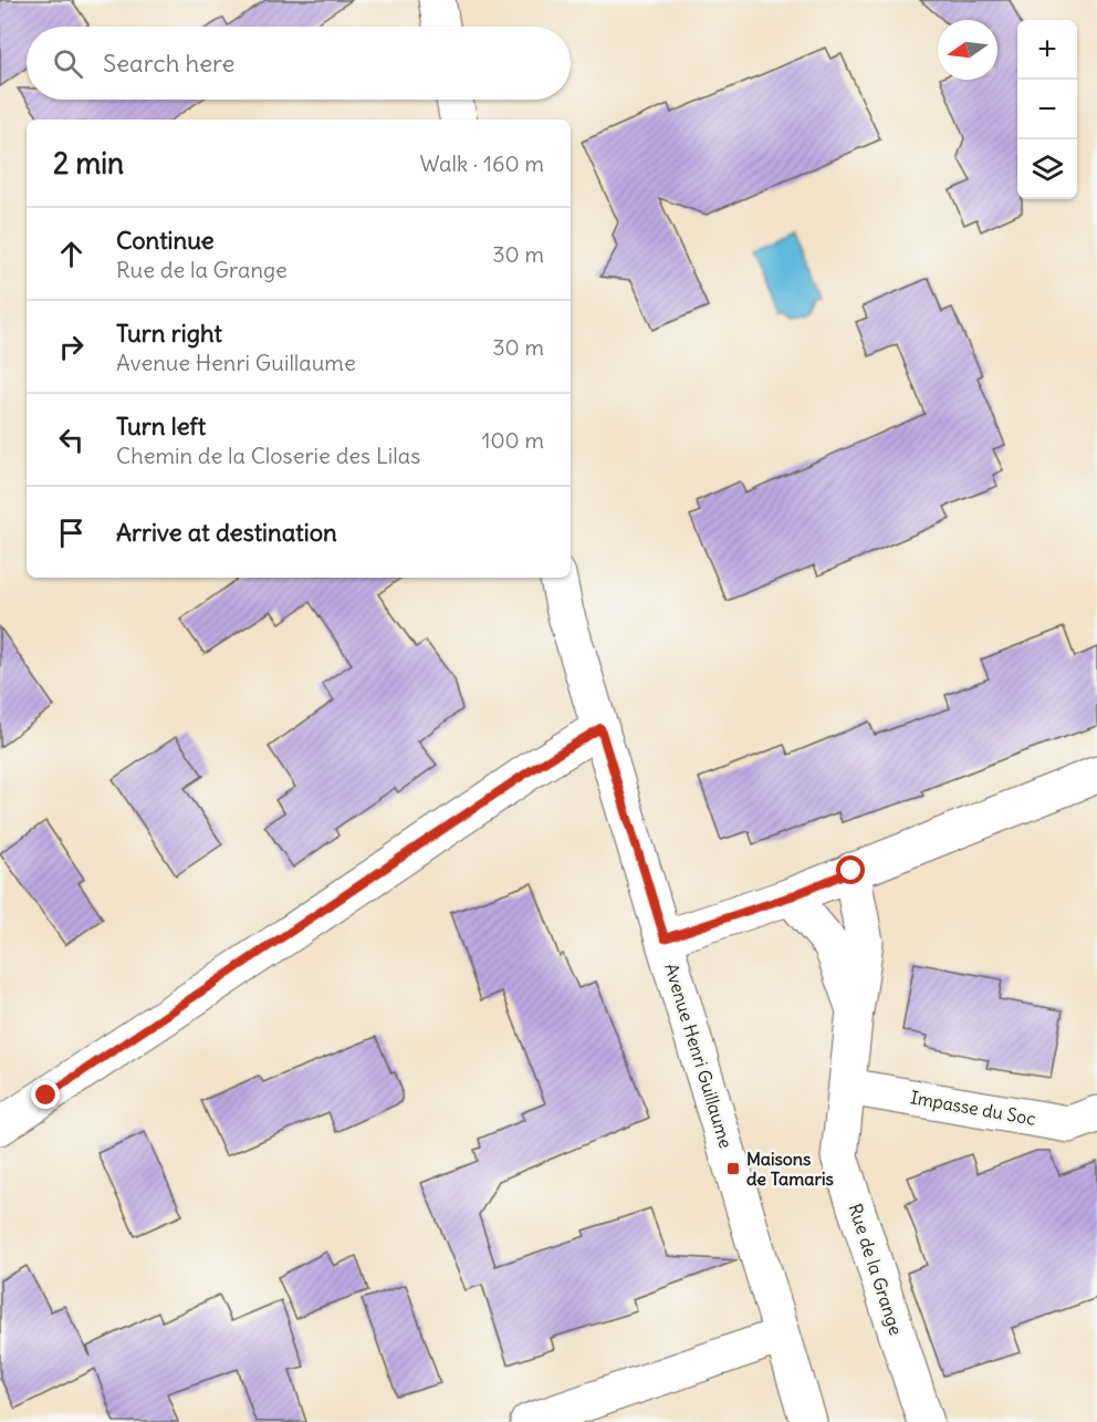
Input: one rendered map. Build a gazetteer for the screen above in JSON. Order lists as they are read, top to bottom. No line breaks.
{"streets":{"street":["Avenue Henri Guillaume","Impasse du Soc","Rue de la Grange"]},"crossings":[["Impasse du Soc","Rue de la Grange"]],"places":{"transit":["Maisons de Tamaris"]},"north":"left","page":{"map_buttons":["+","−"],"search":"Search here","heading":["2 min","Walk · 160 m"],"list":[["Continue","Rue de la Grange","30 m"],["Turn right","Avenue Henri Guillaume","30 m"],["Turn left","Chemin de la Closerie des Lilas","100 m"],"Arrive at destination"]}}
